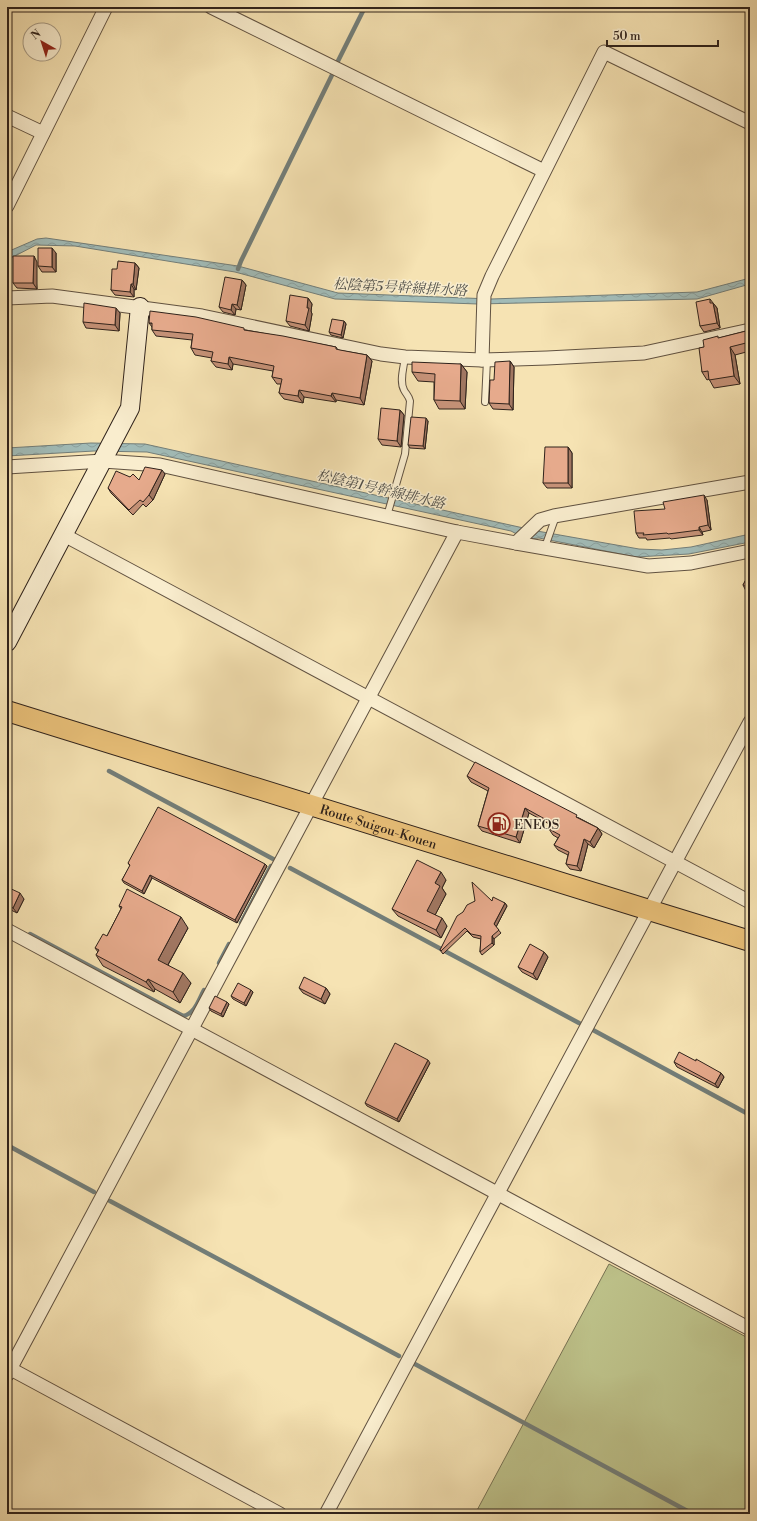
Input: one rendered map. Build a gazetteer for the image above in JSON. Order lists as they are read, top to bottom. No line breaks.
{"streets":{"main road":["Route Suigou-Kouen"]},"water":["松陰第5号幹線排水路","松陰第1号幹線排水路"],"places":{"fuel station":["ENEOS"]},"scale_bar":"50 m","north":"top left"}
